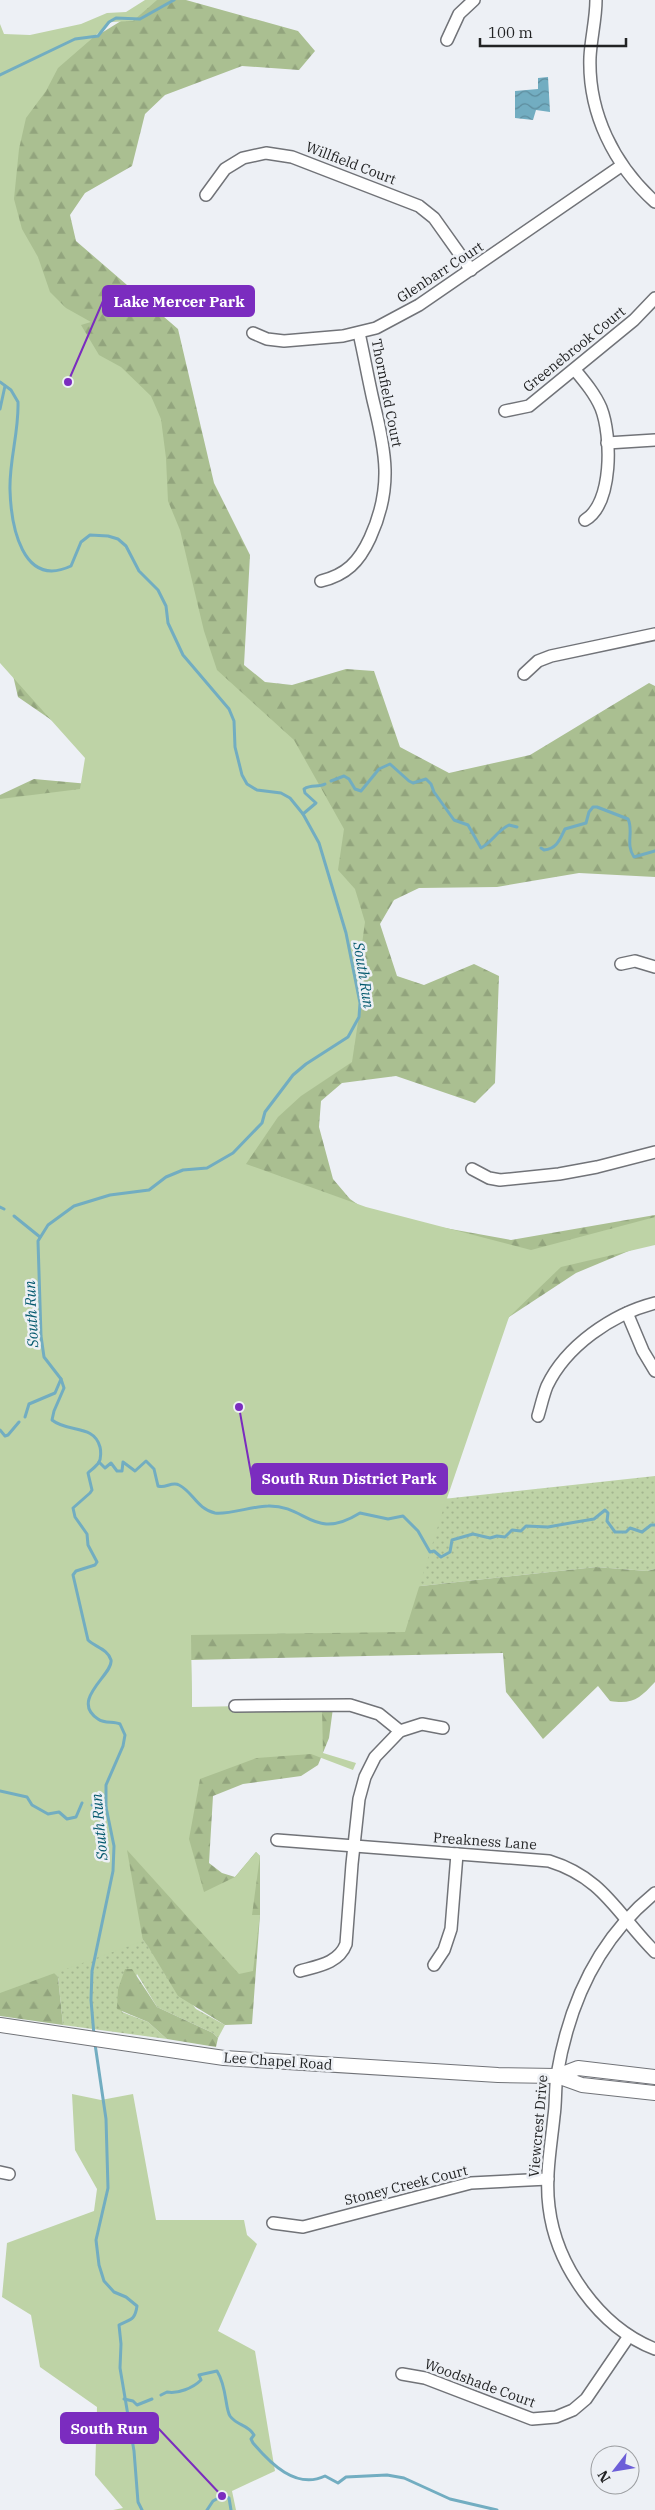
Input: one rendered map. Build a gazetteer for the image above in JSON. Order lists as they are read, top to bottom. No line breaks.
{"streets":{"main road":["Lee Chapel Road"],"street":["Willfield Court","Glenbarr Court","Greenebrook Court","Thornfield Court","Preakness Lane","Viewcrest Drive","Stoney Creek Court","Woodshade Court"]},"crossings":[["Willfield Court","Glenbarr Court"],["Glenbarr Court","Thornfield Court"],["Preakness Lane","Viewcrest Drive"],["Lee Chapel Road","Viewcrest Drive"],["Viewcrest Drive","Stoney Creek Court"],["Viewcrest Drive","Woodshade Court"]],"water":["South Run"],"places":["Lake Mercer Park","South Run District Park","South Run"],"scale_bar":"100 m","north":"bottom left"}
